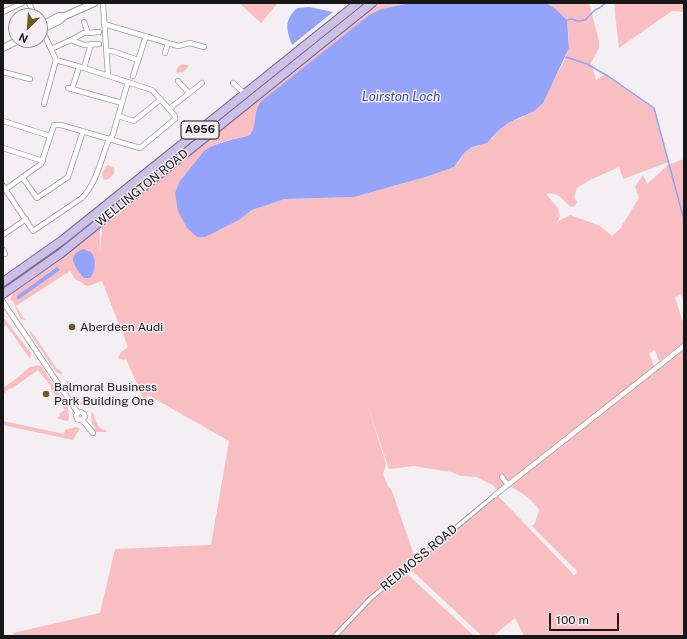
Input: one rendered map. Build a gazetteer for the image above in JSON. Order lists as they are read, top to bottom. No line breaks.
{"streets":{"main road":["A956","WELLINGTON ROAD"],"street":["REDMOSS ROAD"]},"water":["Loirston Loch"],"places":["Aberdeen Audi","Balmoral Business Park Building One"],"scale_bar":"100 m","north":"bottom left"}
